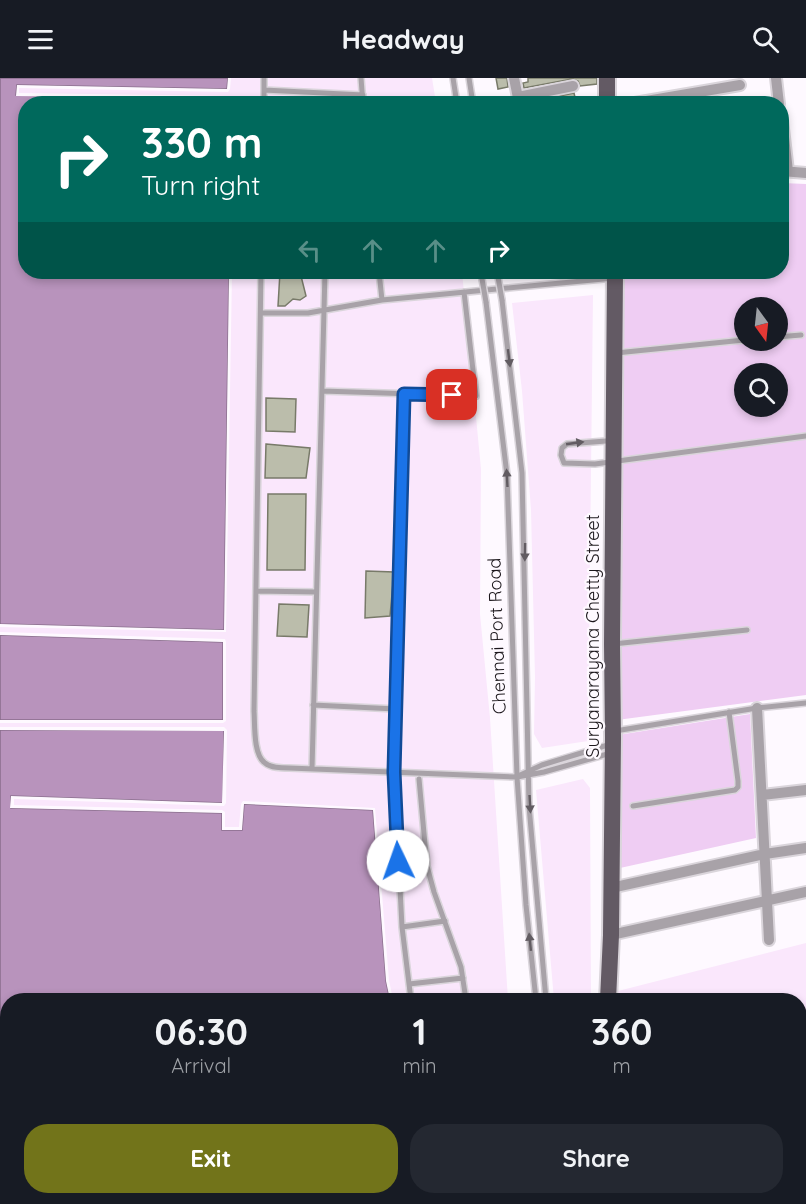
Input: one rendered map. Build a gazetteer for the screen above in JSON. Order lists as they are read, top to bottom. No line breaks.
{"streets":{"main road":["Suryanarayana Chetty Street"],"lane":["Chennai Port Road"]},"north":"bottom","page":{"header":"Headway","turn":["330 m","Turn right"],"eta":["06:30","Arrival","1","min","360","m"],"buttons":["Exit","Share"]}}
